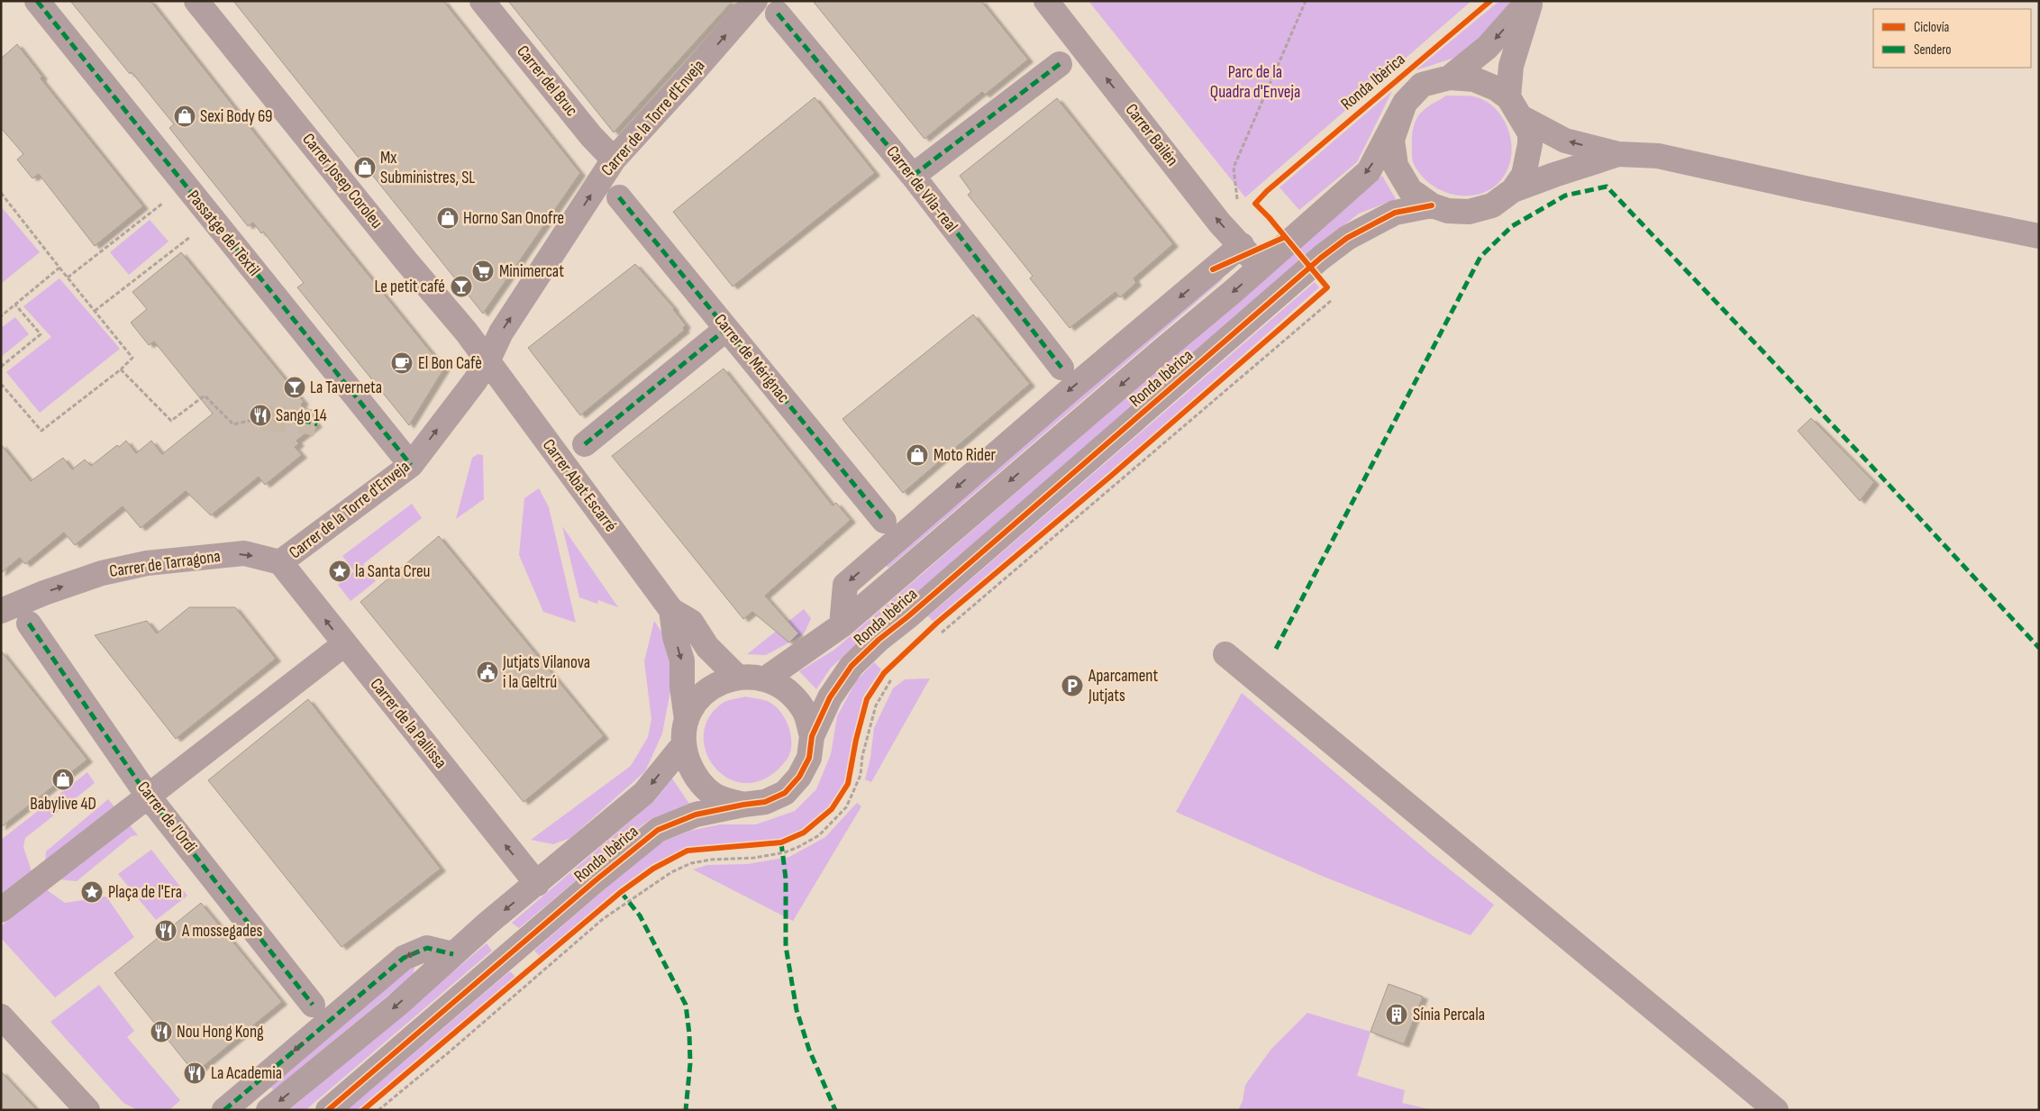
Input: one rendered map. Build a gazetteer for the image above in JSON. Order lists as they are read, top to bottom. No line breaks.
{"streets":{"street":["Carrer del Bruc","Ronda Ibèrica","Carrer de la Torre d'Enveja","Carrer Bailén","Carrer Josep Coroleu","Carrer de Vila-real","Passatge del Tèxtil","Carrer de Mérignac","Carrer Abat Escarré","Carrer de Tarragona","Carrer de la Pallissa","Carrer de l'Ordi"]},"crossings":[["Carrer del Bruc","Carrer de la Torre d'Enveja"],["Ronda Ibèrica","Carrer Bailén"],["Ronda Ibèrica","Carrer Abat Escarré"],["Ronda Ibèrica","Carrer de la Pallissa"],["Carrer de la Torre d'Enveja","Carrer Josep Coroleu"],["Carrer de la Torre d'Enveja","Passatge del Tèxtil"],["Carrer de la Torre d'Enveja","Carrer Abat Escarré"],["Carrer de la Torre d'Enveja","Carrer de Tarragona"],["Carrer de la Torre d'Enveja","Carrer de la Pallissa"],["Carrer Josep Coroleu","Carrer Abat Escarré"],["Carrer de Tarragona","Carrer de la Pallissa"]],"one_way":["Carrer de la Torre d'Enveja","Carrer Bailén","Carrer de Tarragona","Carrer de la Pallissa"],"parks":["Parc de la Quadra d'Enveja"],"places":{"shop":["Sexi Body 69","Mx Subministres, SL","Horno San Onofre","Moto Rider","Babylive 4D"],"supermarket":["Minimercat"],"bar":["Le petit café","La Taverneta"],"cafe":["El Bon Cafè"],"restaurant":["Sango 14","A mossegades","Nou Hong Kong","La Academia"],"place":["la Santa Creu","Plaça de l'Era"],"public building":["Jutjats Vilanova i la Geltrú"],"parking":["Aparcament Jutjats"],"building":["Sínia Percala"]},"legend":["Ciclovía","Sendero"]}
